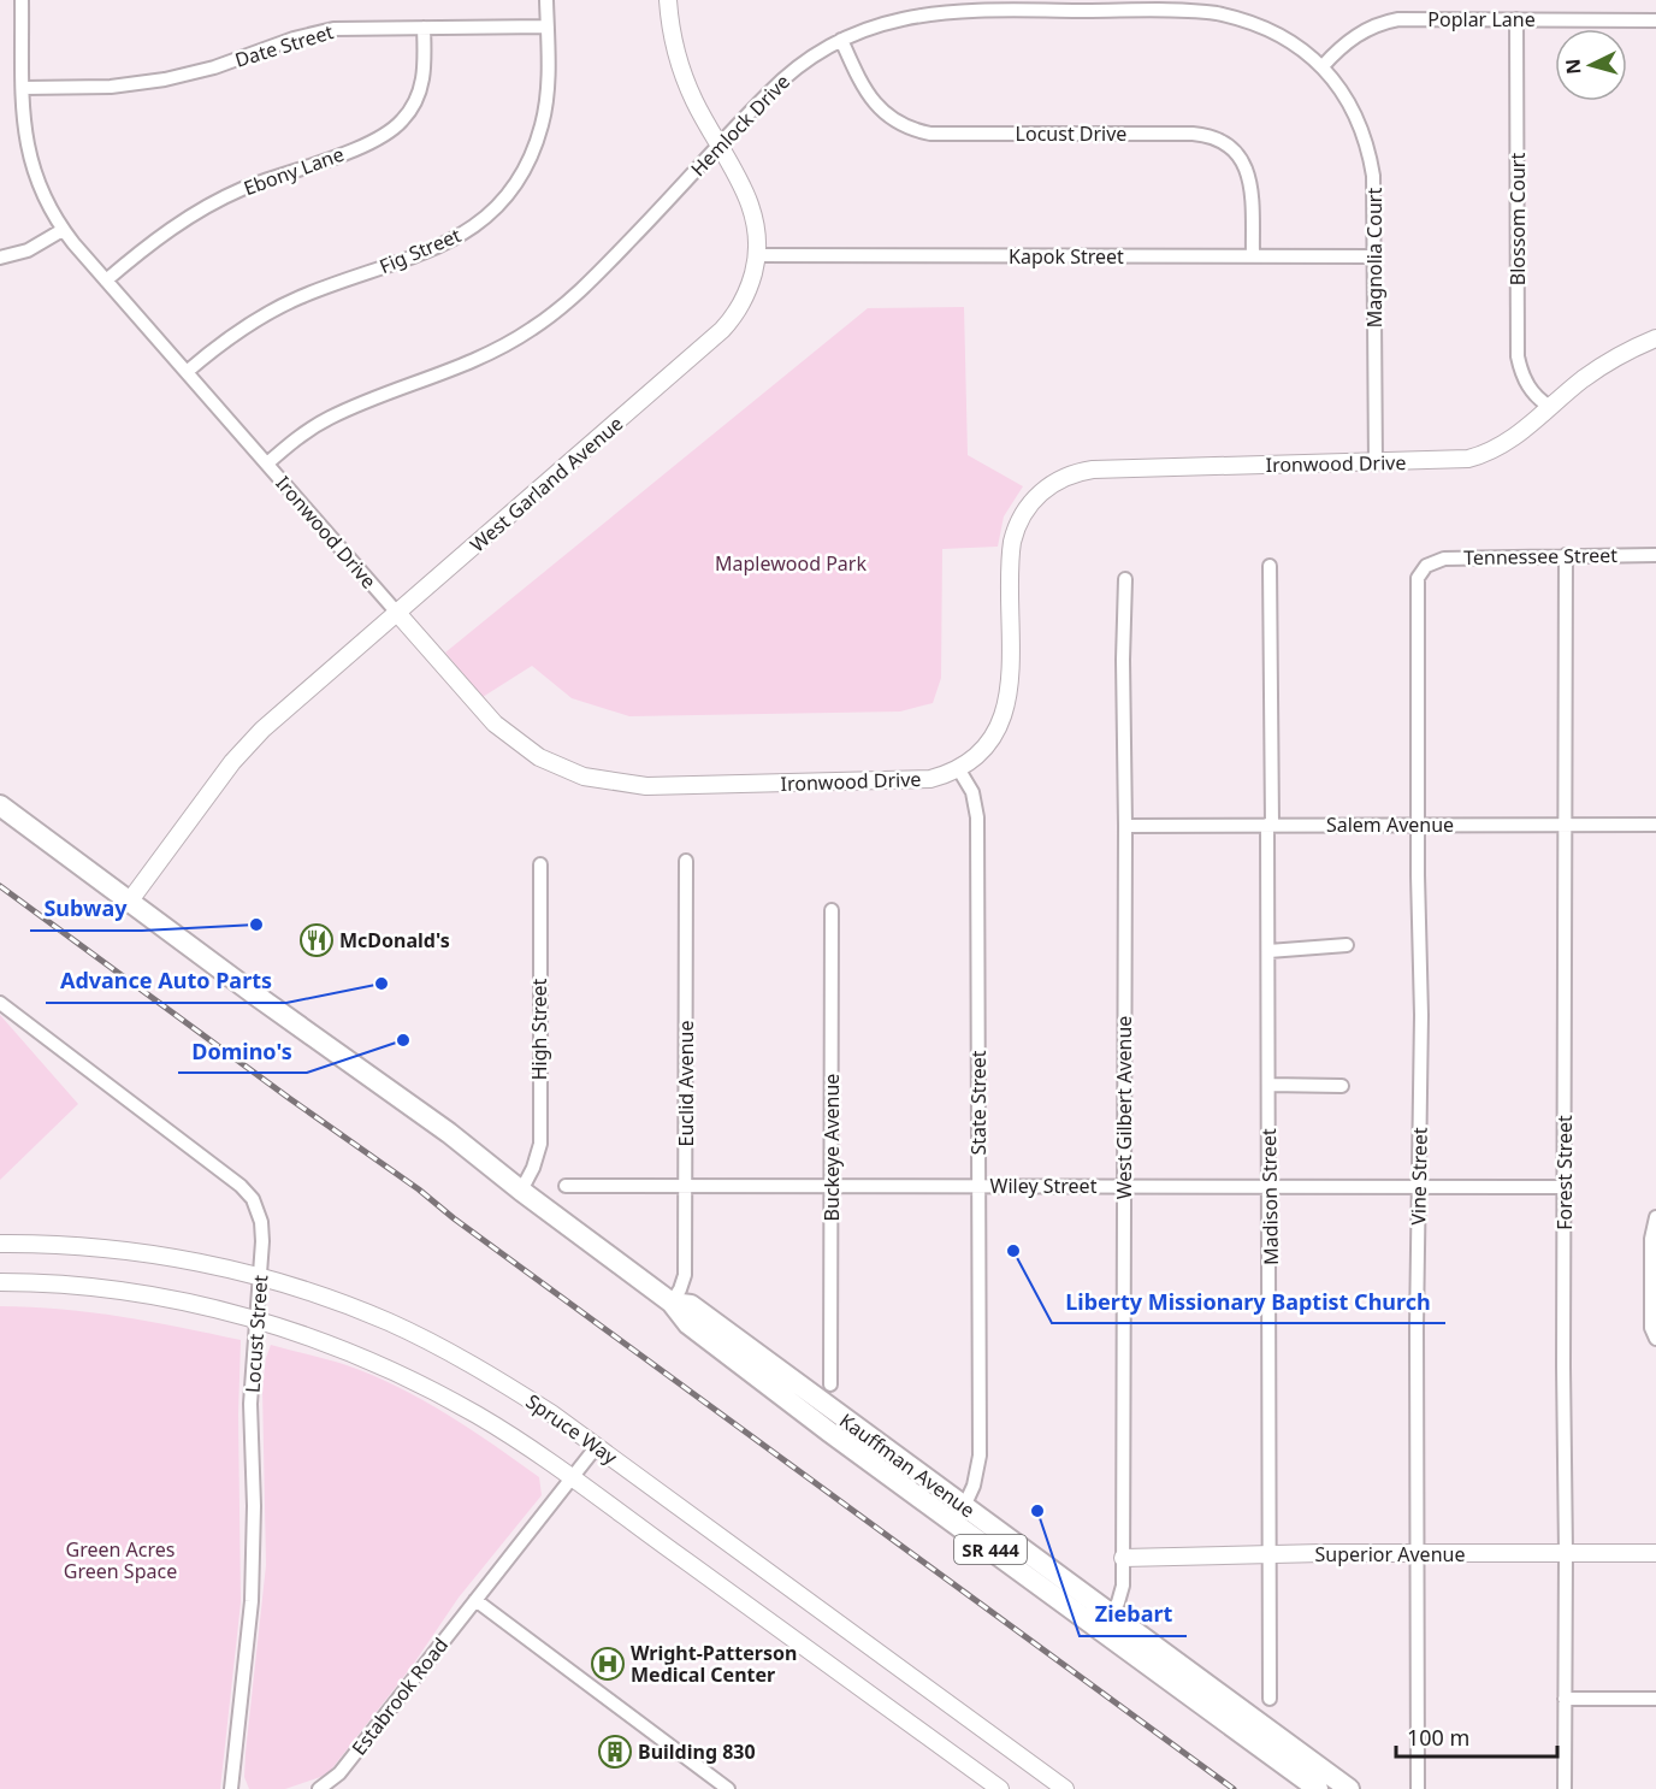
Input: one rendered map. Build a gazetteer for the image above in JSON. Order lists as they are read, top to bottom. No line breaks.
{"streets":{"main road":["Kauffman Avenue","SR 444"],"street":["Poplar Lane","Date Street","Hemlock Drive","Locust Drive","Ebony Lane","Blossom Court","Fig Street","Kapok Street","Magnolia Court","Ironwood Drive","West Garland Avenue","Tennessee Street","Salem Avenue","High Street","Euclid Avenue","State Street","West Gilbert Avenue","Buckeye Avenue","Forest Street","Vine Street","Wiley Street","Madison Street","Locust Street","Spruce Way","Superior Avenue","Estabrook Road"]},"crossings":[["Poplar Lane","Hemlock Drive"],["Poplar Lane","Blossom Court"],["Poplar Lane","Magnolia Court"],["Date Street","Ebony Lane"],["Date Street","Fig Street"],["Date Street","Ironwood Drive"],["Hemlock Drive","Locust Drive"],["Hemlock Drive","Magnolia Court"],["Hemlock Drive","Ironwood Drive"],["Hemlock Drive","West Garland Avenue"],["Locust Drive","Kapok Street"],["Ebony Lane","Ironwood Drive"],["Blossom Court","Ironwood Drive"],["Fig Street","Ironwood Drive"],["Kapok Street","Magnolia Court"],["Kapok Street","West Garland Avenue"],["Magnolia Court","Ironwood Drive"],["Ironwood Drive","West Garland Avenue"],["Ironwood Drive","State Street"],["West Garland Avenue","Kauffman Avenue"],["Tennessee Street","Forest Street"],["Tennessee Street","Vine Street"],["Salem Avenue","West Gilbert Avenue"],["Salem Avenue","Forest Street"],["Salem Avenue","Vine Street"],["Salem Avenue","Madison Street"],["High Street","Kauffman Avenue"],["Euclid Avenue","Wiley Street"],["Euclid Avenue","Kauffman Avenue"],["State Street","Wiley Street"],["State Street","Kauffman Avenue"],["West Gilbert Avenue","Wiley Street"],["West Gilbert Avenue","Kauffman Avenue"],["West Gilbert Avenue","Superior Avenue"],["Buckeye Avenue","Wiley Street"],["Forest Street","Wiley Street"],["Forest Street","Superior Avenue"],["Vine Street","Wiley Street"],["Vine Street","Superior Avenue"],["Wiley Street","Madison Street"],["Madison Street","Superior Avenue"],["Locust Street","Spruce Way"],["Spruce Way","Estabrook Road"]],"parks":["Maplewood Park","Green Acres Green Space"],"places":{"other":["Subway","Advance Auto Parts","Domino's","Liberty Missionary Baptist Church","Ziebart"],"restaurant":["McDonald's"],"hospital":["Wright-Patterson Medical Center"],"building":["Building 830"]},"scale_bar":"100 m","north":"left"}
